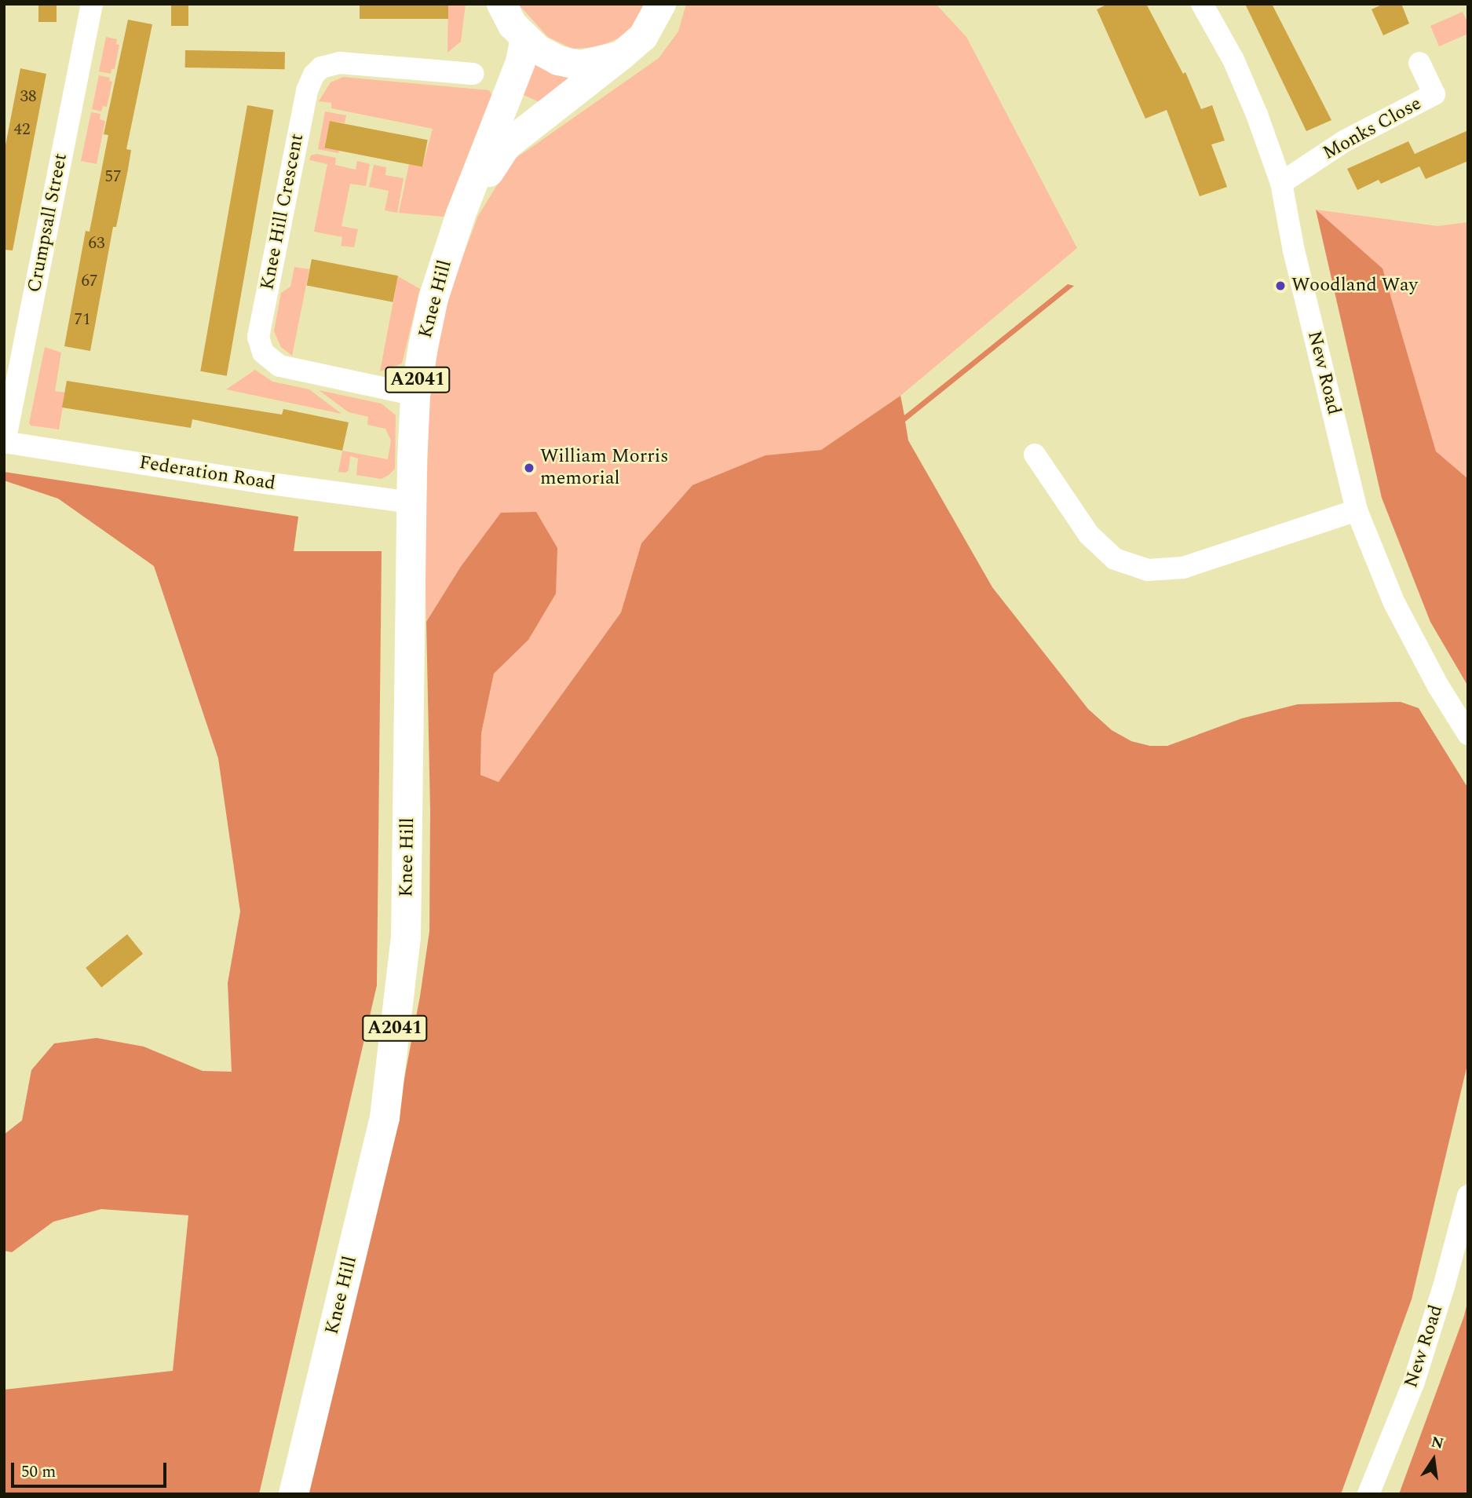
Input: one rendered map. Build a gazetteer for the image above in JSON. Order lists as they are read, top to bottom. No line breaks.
{"streets":{"main road":["Knee Hill","A2041"],"street":["Monks Close","Knee Hill Crescent","Crumpsall Street","New Road","Federation Road"]},"crossings":[["Monks Close","New Road"],["Knee Hill Crescent","Knee Hill"],["Crumpsall Street","Federation Road"],["Knee Hill","Federation Road"]],"places":["Woodland Way","William Morris memorial"],"house_numbers":["38","42","57","63","67","71"],"scale_bar":"50 m","north":"top"}
